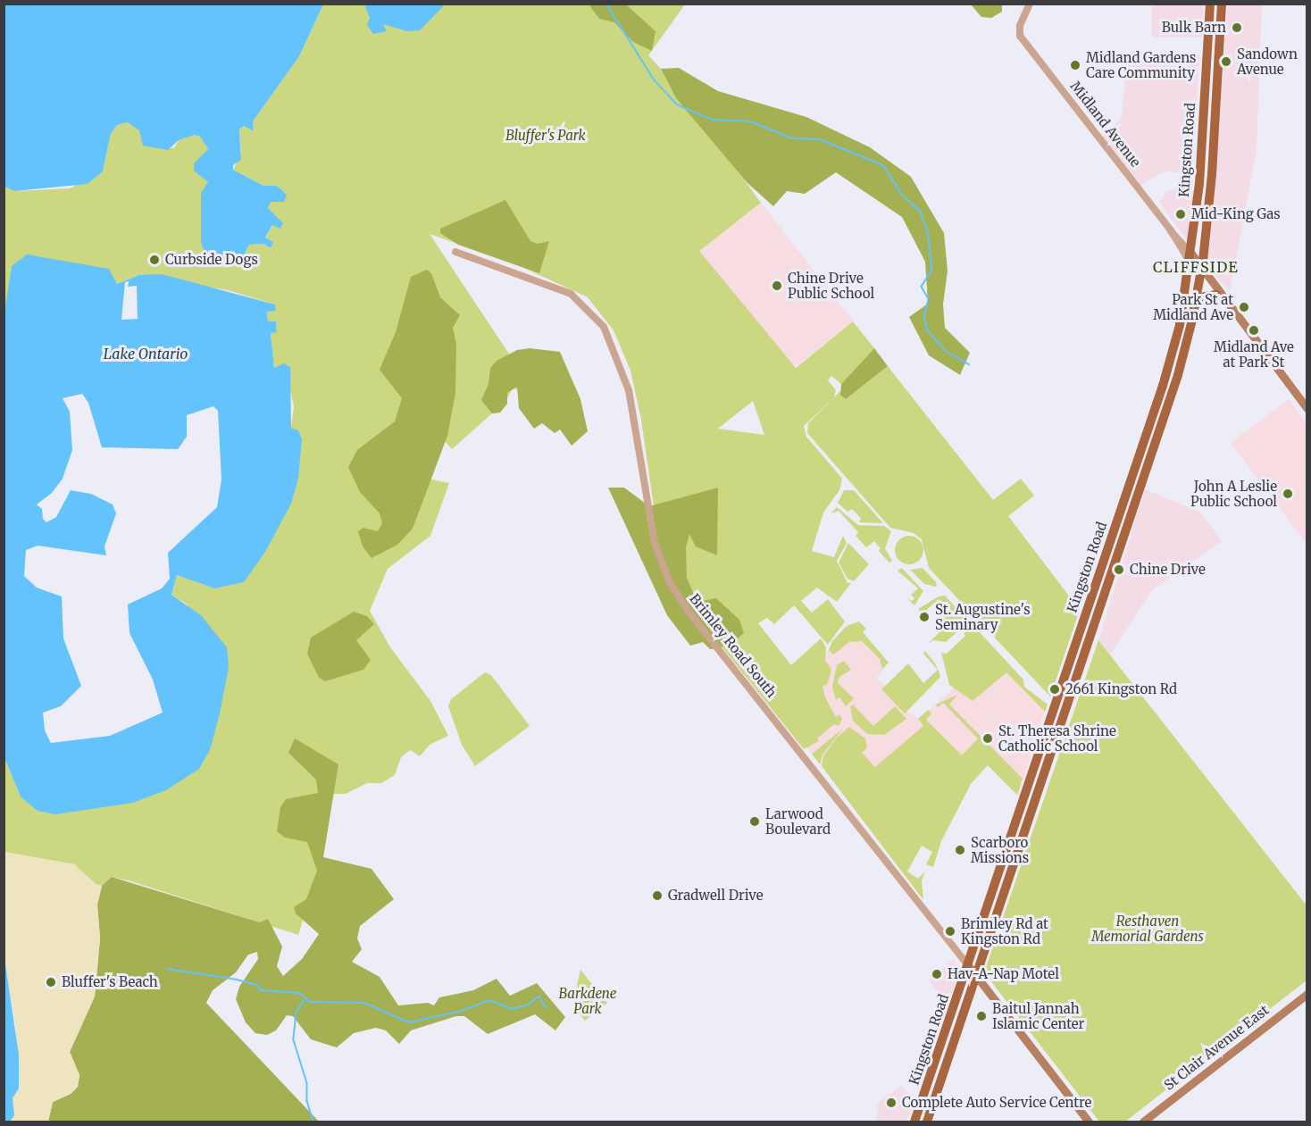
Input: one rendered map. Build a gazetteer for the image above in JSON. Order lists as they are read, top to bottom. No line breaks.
{"streets":{"main road":["Midland Avenue","Kingston Road","St Clair Avenue East"],"street":["Brimley Road South"]},"crossings":[["Midland Avenue","Kingston Road"],["Kingston Road","Brimley Road South"]],"districts":["CLIFFSIDE"],"water":["Lake Ontario"],"parks":["Bluffer's Park","Resthaven Memorial Gardens","Barkdene Park"],"places":["Bulk Barn","Sandown Avenue","Midland Gardens Care Community","Mid-King Gas","Curbside Dogs","Chine Drive Public School","Park St at Midland Ave","Midland Ave at Park St","John A Leslie Public School","Chine Drive","St. Augustine's Seminary","2661 Kingston Rd","St. Theresa Shrine Catholic School","Larwood Boulevard","Scarboro Missions","Gradwell Drive","Brimley Rd at Kingston Rd","Hav-A-Nap Motel","Bluffer's Beach","Baitul Jannah Islamic Center","Complete Auto Service Centre"]}
